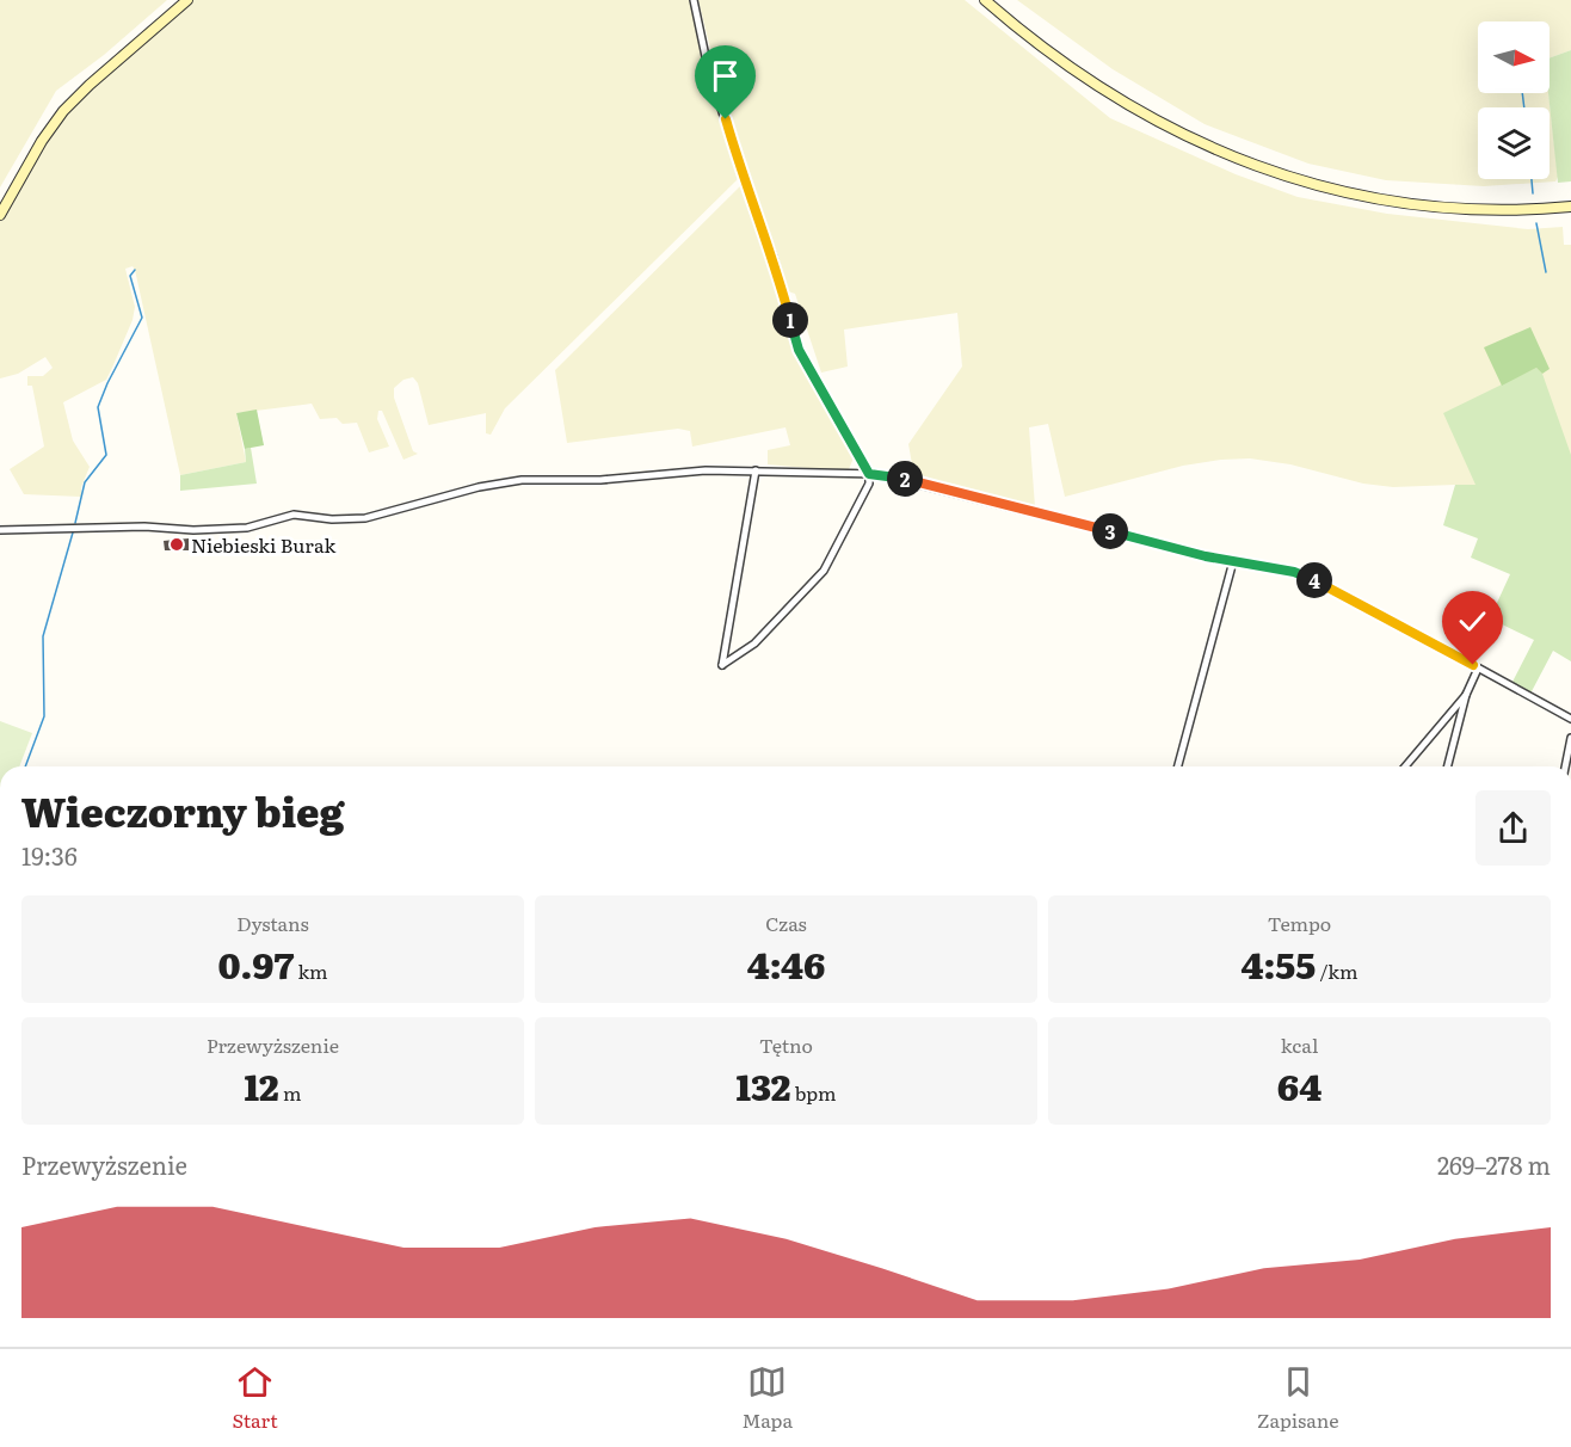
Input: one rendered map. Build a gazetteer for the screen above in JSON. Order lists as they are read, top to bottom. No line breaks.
{"places":["Niebieski Burak"],"north":"right","page":{"pins":["1","2","3","4"],"heading":["Wieczorny bieg","19:36"],"stats":[["Dystans","0.97 km"],["Czas","4:46"],["Tempo","4:55 /km"],["Przewyższenie","12 m"],["Tętno","132 bpm"],["kcal","64"]],"chart":["Przewyższenie","269–278 m"],"tabs":["Start","Mapa","Zapisane"]}}
